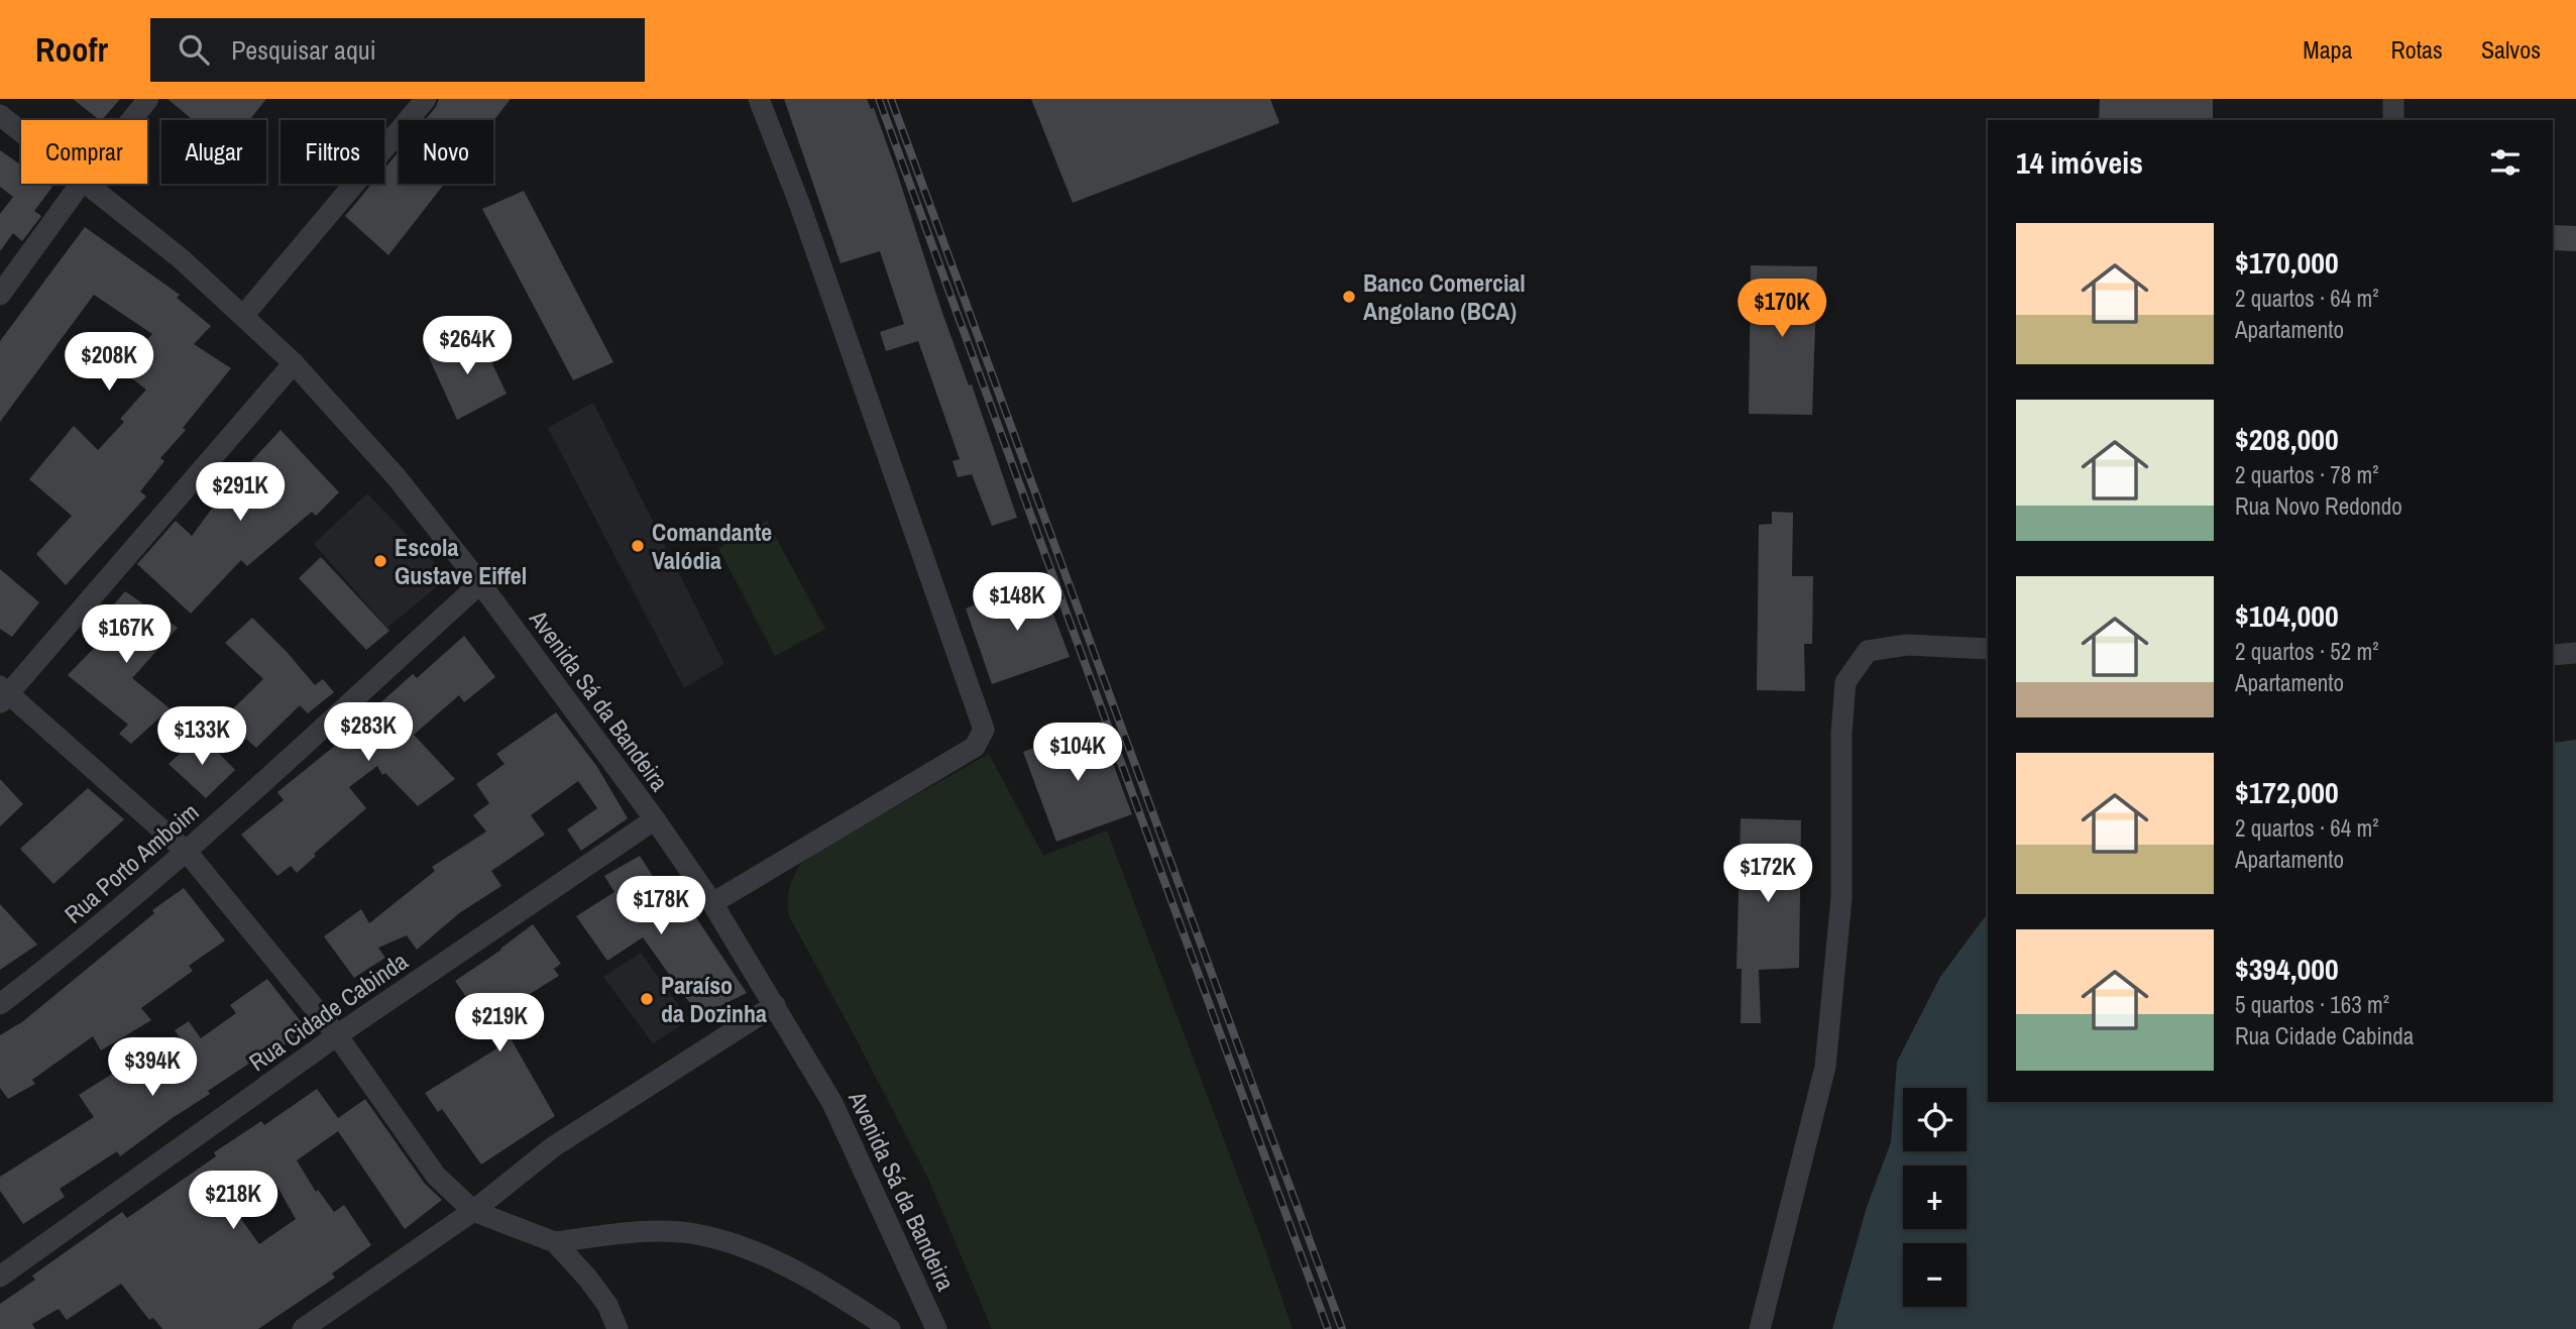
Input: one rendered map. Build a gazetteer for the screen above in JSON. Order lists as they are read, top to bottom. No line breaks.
{"streets":{"street":["Avenida Sá da Bandeira","Rua Porto Amboim","Rua Cidade Cabinda"]},"crossings":[["Avenida Sá da Bandeira","Rua Porto Amboim"],["Avenida Sá da Bandeira","Rua Cidade Cabinda"]],"places":["Banco Comercial Angolano (BCA)","Comandante Valódia","Escola Gustave Eiffel","Paraíso da Dozinha"],"page":{"header":"Roofr","search":"Pesquisar aqui","nav":["Mapa","Rotas","Salvos"],"chip":["Comprar","Alugar","Filtros","Novo"],"heading":"14 imóveis","list":[{"name":"$170,000","note":"2 quartos · 64 m² · Apartamento"},{"name":"$208,000","note":"2 quartos · 78 m² · Rua Novo Redondo"},{"name":"$104,000","note":"2 quartos · 52 m² · Apartamento"},{"name":"$172,000","note":"2 quartos · 64 m² · Apartamento"},{"name":"$394,000","note":"5 quartos · 163 m² · Rua Cidade Cabinda"}],"price":["$170K","$264K","$208K","$291K","$148K","$167K","$283K","$133K","$104K","$172K","$178K","$219K","$394K","$218K"],"map_buttons":["+","−"]}}
